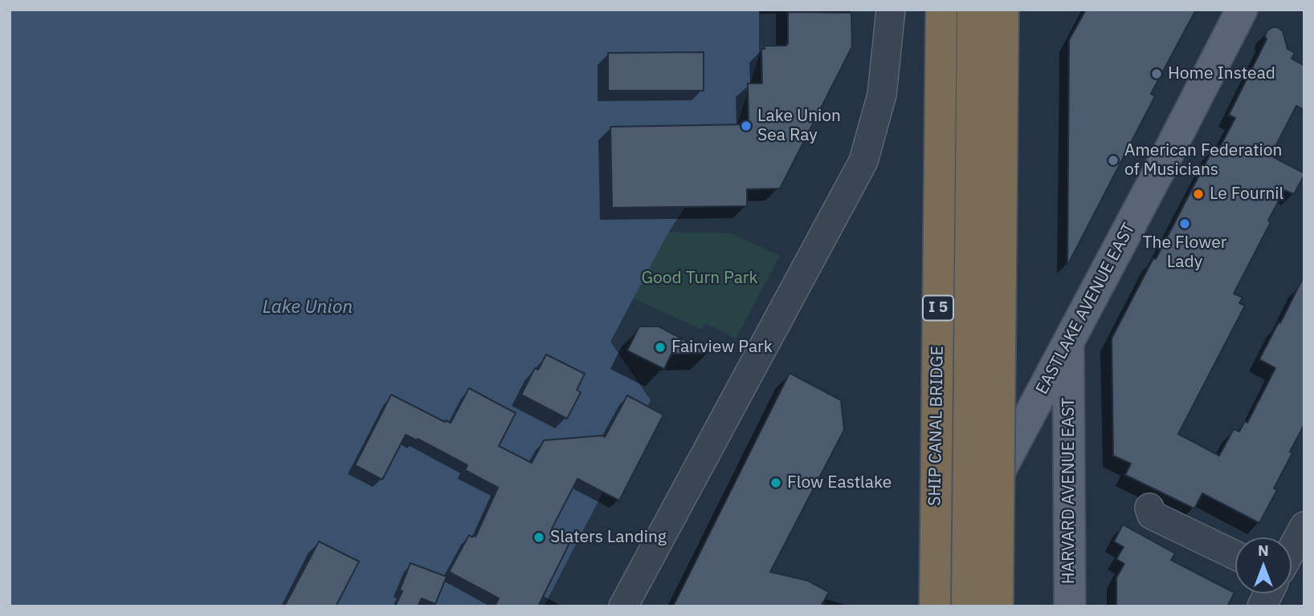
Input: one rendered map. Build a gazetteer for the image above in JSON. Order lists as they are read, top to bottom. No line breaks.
{"streets":{"highway":["I 5","SHIP CANAL BRIDGE"],"main road":["EASTLAKE AVENUE EAST","HARVARD AVENUE EAST"]},"crossings":[["EASTLAKE AVENUE EAST","HARVARD AVENUE EAST"]],"water":["Lake Union"],"parks":["Good Turn Park"],"places":["Home Instead","Lake Union Sea Ray","American Federation of Musicians","Le Fournil","The Flower Lady","Fairview Park","Flow Eastlake","Slaters Landing"],"north":"top"}
